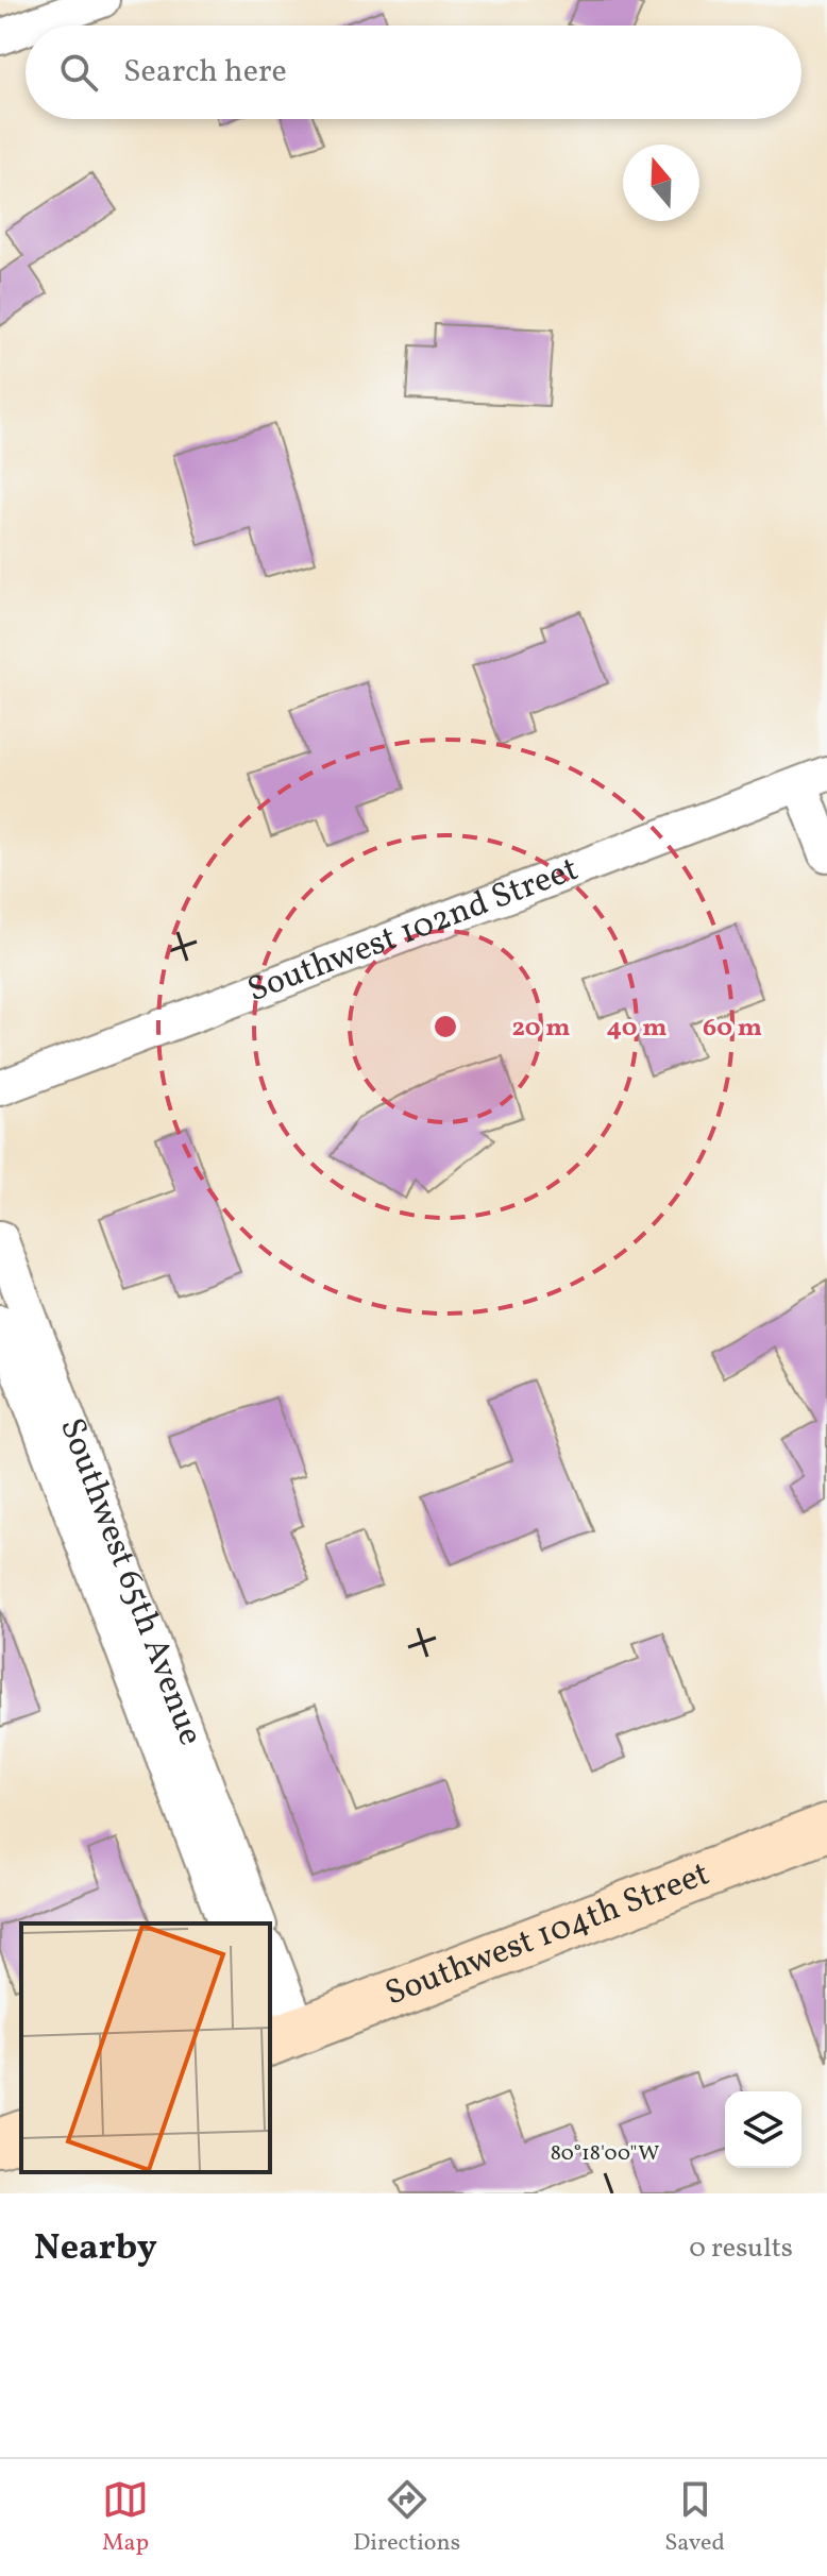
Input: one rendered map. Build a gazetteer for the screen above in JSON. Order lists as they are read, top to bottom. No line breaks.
{"streets":{"street":["Southwest 102nd Street","Southwest 65th Avenue","Southwest 104th Street"]},"north":"top","page":{"search":"Search here","heading":["Nearby","0 results"],"nav":["Map","Directions","Saved"]},"coordinates":["80°18'00\"W"],"rings":["20 m","40 m","60 m"]}
